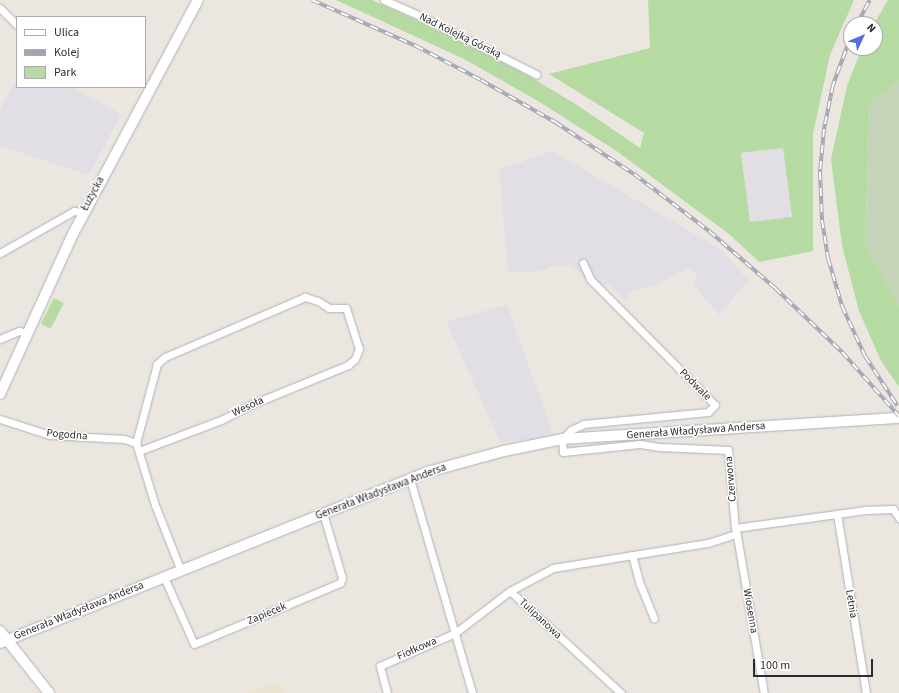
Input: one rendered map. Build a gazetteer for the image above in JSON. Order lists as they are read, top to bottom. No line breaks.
{"streets":{"street":["Nad Kolejką Górską","Łużycka","Podwale","Wesoła","Generała Władysława Andersa","Pogodna","Czerwona","Letnia","Wiosenna","Zapiecek","Tulipanowa","Fiołkowa"]},"crossings":[["Podwale","Generała Władysława Andersa"],["Podwale","Czerwona"],["Wesoła","Pogodna"],["Generała Władysława Andersa","Czerwona"],["Generała Władysława Andersa","Zapiecek"],["Czerwona","Wiosenna"],["Tulipanowa","Fiołkowa"]],"legend":["Ulica","Kolej","Park"],"scale_bar":"100 m","north":"top right"}
